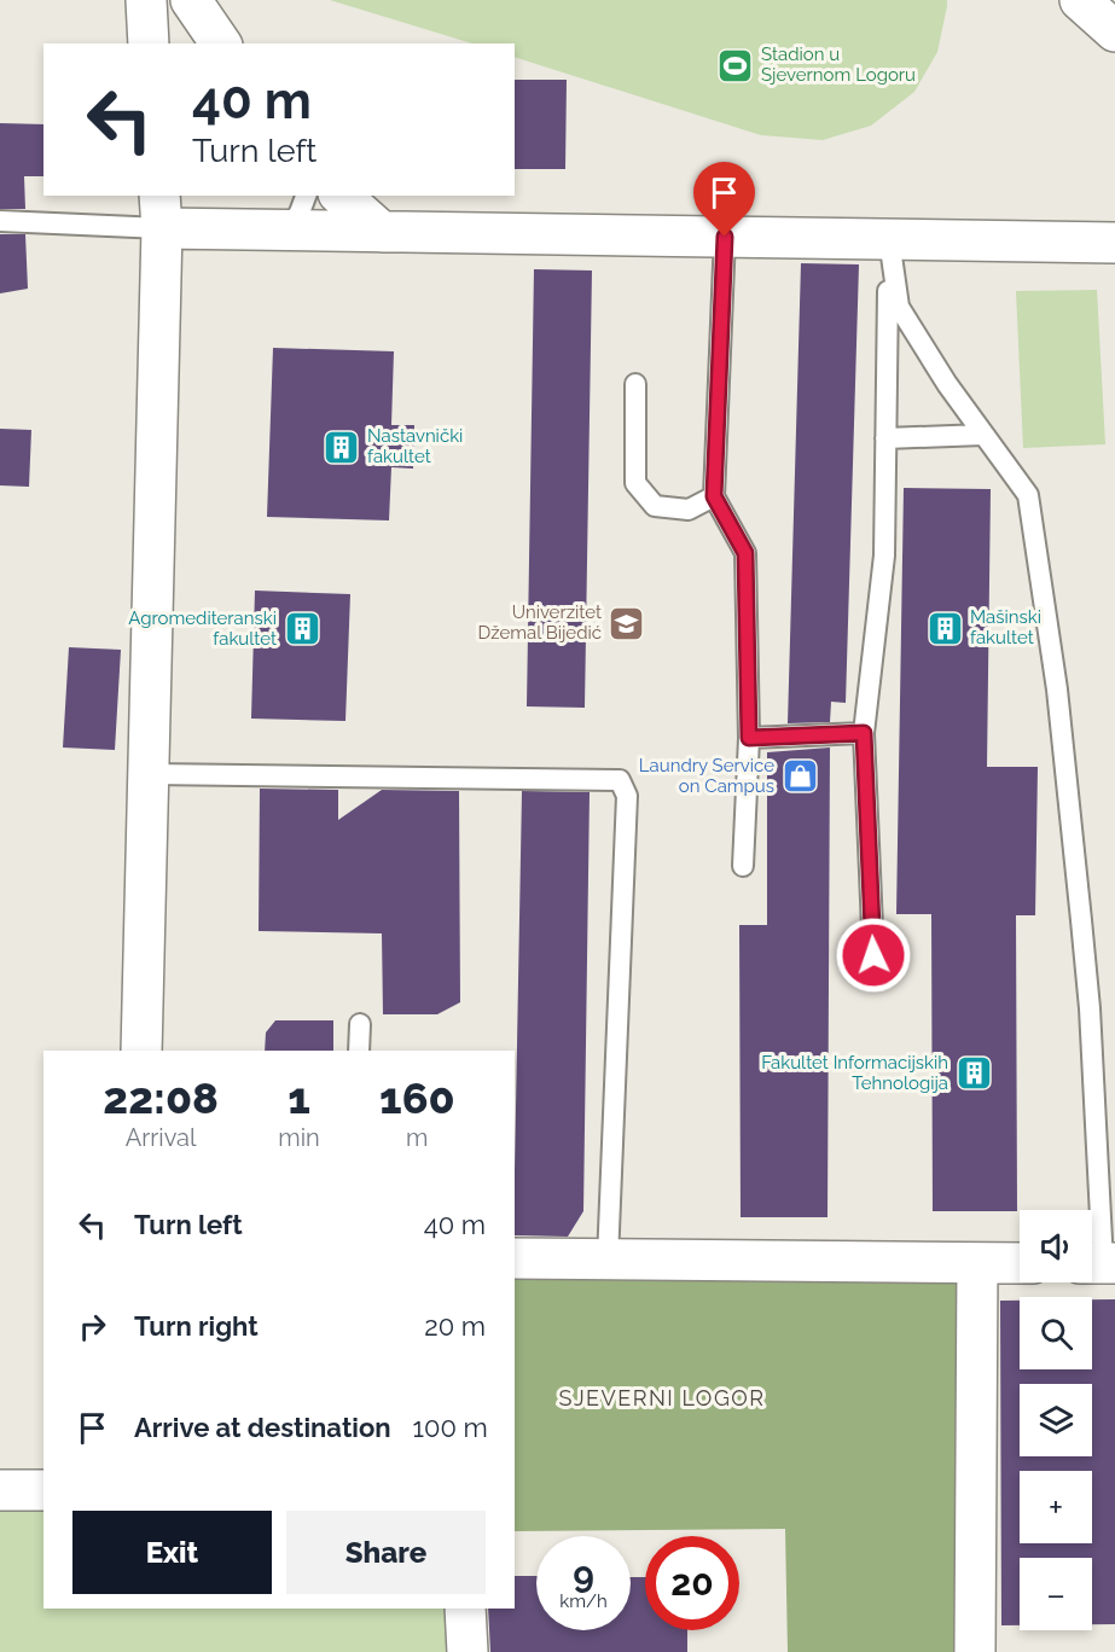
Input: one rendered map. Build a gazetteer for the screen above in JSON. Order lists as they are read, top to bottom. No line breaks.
{"districts":["SJEVERNI LOGOR"],"places":{"sports":["Stadion u Sjevernom Logoru"],"building":["Nastavnički fakultet","Mašinski fakultet","Agromediteranski fakultet","Fakultet Informacijskih Tehnologija"],"school or university":["Univerzitet Džemal Bijedić"],"shop":["Laundry Service on Campus"]},"page":{"turn":["40 m","Turn left"],"eta":["22:08","Arrival","1","min","160","m"],"list":[{"name":"Turn left","value":"40 m"},{"name":"Turn right","value":"20 m"},{"name":"Arrive at destination","value":"100 m"}],"map_buttons":["+","−"],"buttons":["Exit","Share"],"speed":"9 km/h","limit":"20"}}
